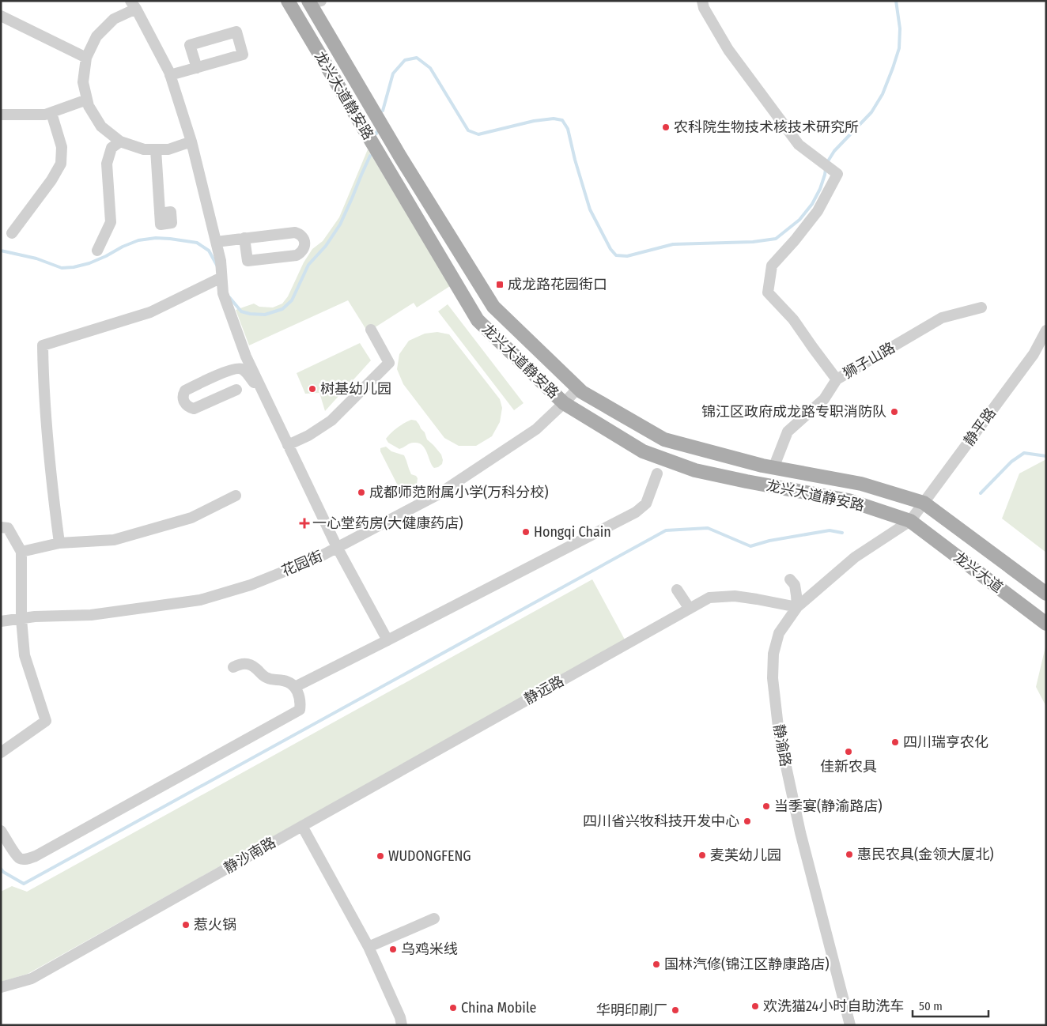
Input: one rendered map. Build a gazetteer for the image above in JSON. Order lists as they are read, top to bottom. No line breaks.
{"streets":{"main road":["龙兴大道静安路","龙兴大道"],"street":["狮子山路","静平路","花园街","静远路","静渝路","静沙南路"]},"crossings":[["龙兴大道静安路","狮子山路"],["龙兴大道静安路","静平路"],["龙兴大道静安路","花园街"],["龙兴大道静安路","龙兴大道"],["龙兴大道静安路","静渝路"],["静平路","龙兴大道"],["静平路","静渝路"],["龙兴大道","静渝路"],["静远路","静渝路"],["静远路","静沙南路"]],"places":{"other":["农科院生物技术核技术研究所","树基幼儿园","锦江区政府成龙路专职消防队","成都师范附属小学(万科分校)","Hongqi Chain","四川瑞亨农化","佳新农具","当季宴(静渝路店)","四川省兴牧科技开发中心","惠民农具(金领大厦北)","麦芙幼儿园","WUDONGFENG","惹火锅","乌鸡米线","国林汽修(锦江区静康路店)","欢洗猫24小时自助洗车","China Mobile","华明印刷厂"],"transit":["成龙路花园街口"],"health":["一心堂药房(大健康药店)"]},"scale_bar":"50 m"}
